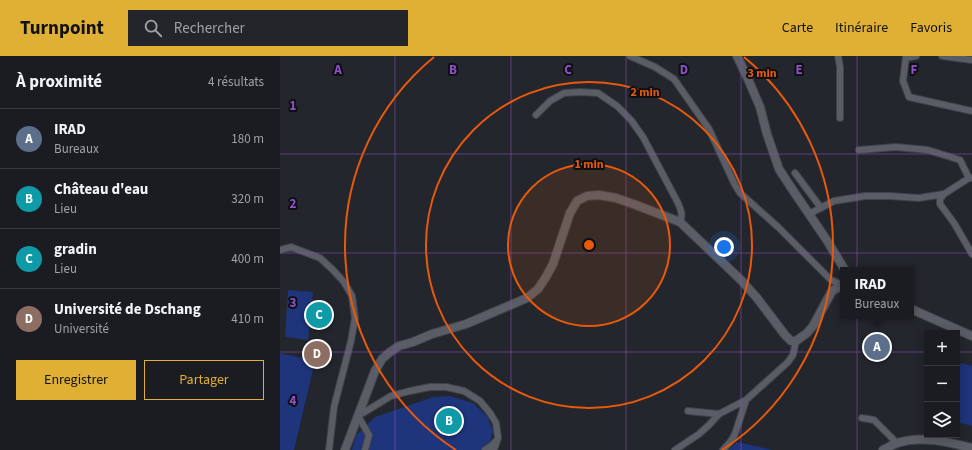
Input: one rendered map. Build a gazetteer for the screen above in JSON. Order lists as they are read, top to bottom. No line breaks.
{"page":{"header":"Turnpoint","search":"Rechercher","nav":["Carte","Itinéraire","Favoris"],"heading":["À proximité","4 résultats"],"list":[{"mark":"A","name":"IRAD","note":"Bureaux","value":"180 m"},{"mark":"B","name":"Château d'eau","note":"Lieu","value":"320 m"},{"mark":"C","name":"gradin","note":"Lieu","value":"400 m"},{"mark":"D","name":"Université de Dschang","note":"Université","value":"410 m"}],"popup":["IRAD","Bureaux"],"pins":["C","A","D","B"],"map_buttons":["+","−"],"buttons":["Enregistrer","Partager"]},"grid":{"columns":["A","B","C","D","E","F"],"rows":["1","2","3","4"]},"rings":["3 min","2 min","1 min"]}
